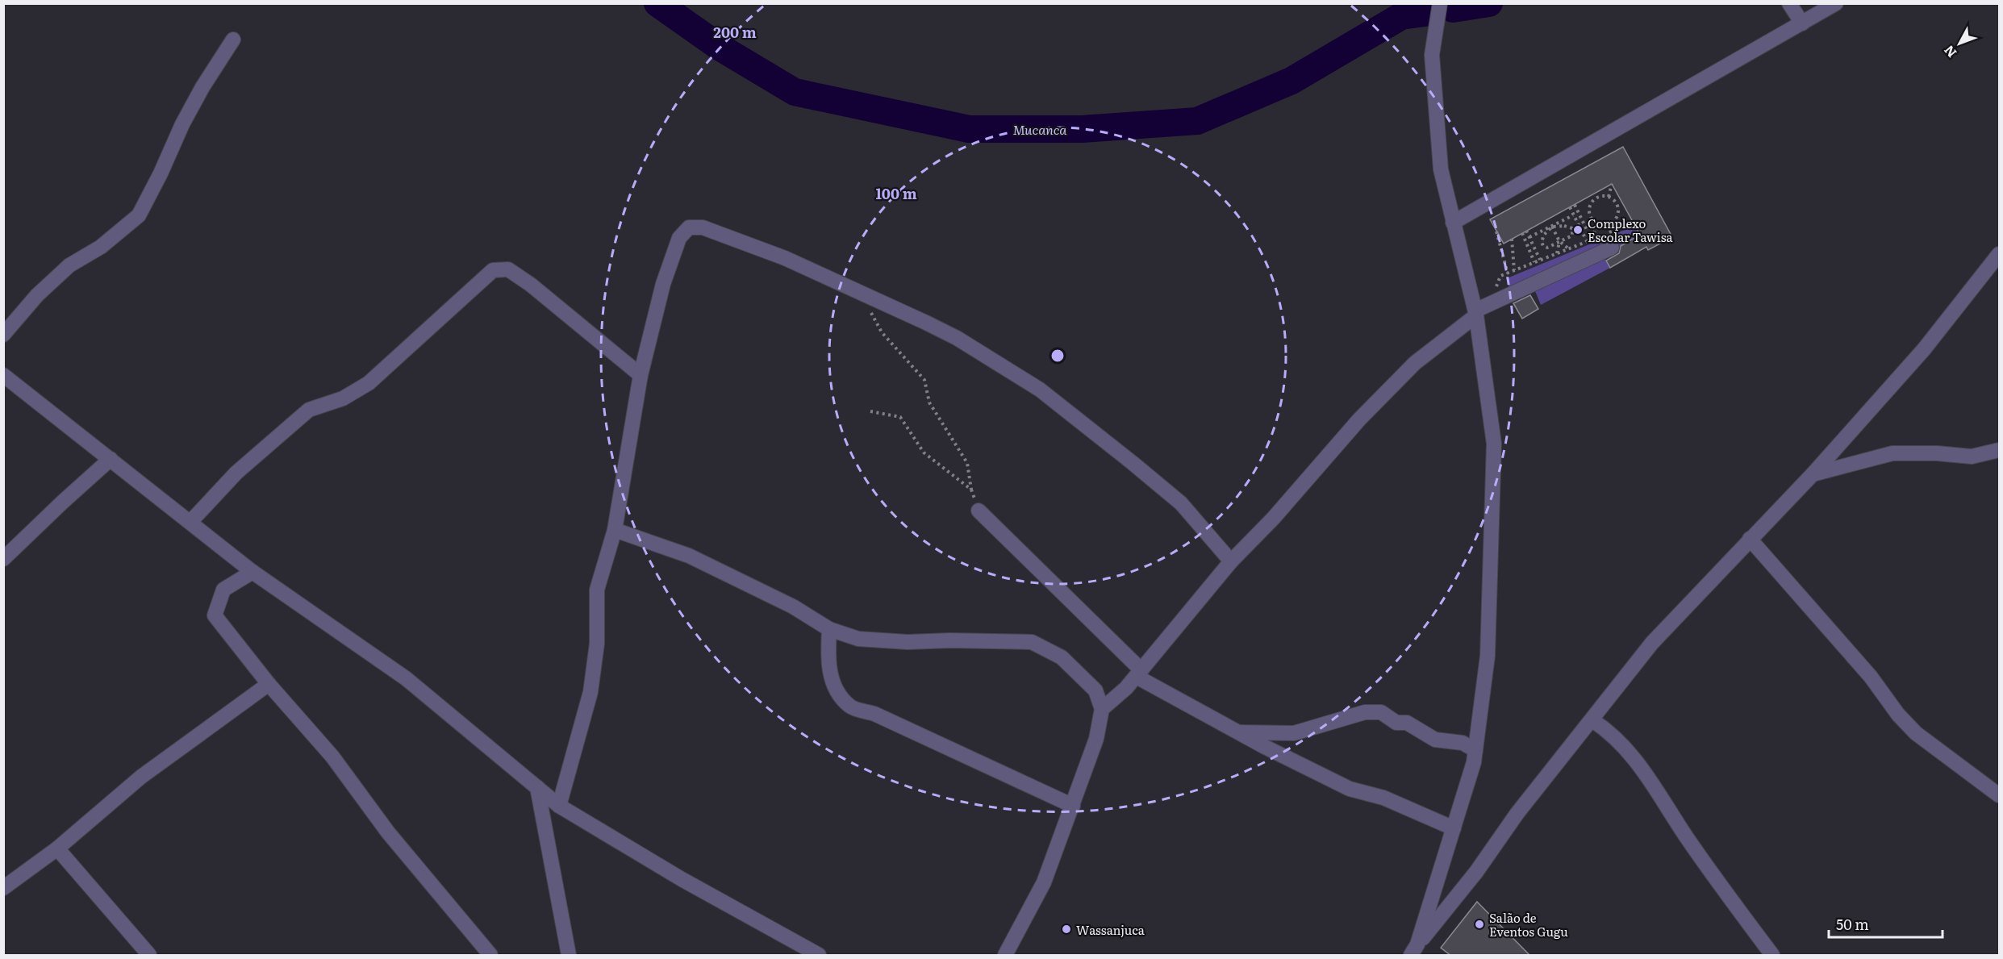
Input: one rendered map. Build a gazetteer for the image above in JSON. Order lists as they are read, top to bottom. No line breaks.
{"water":["Mucanca"],"places":["Complexo Escolar Tawisa","Salão de Eventos Gugu","Wassanjuca"],"scale_bar":"50 m","north":"bottom left","rings":["200 m","100 m"]}
